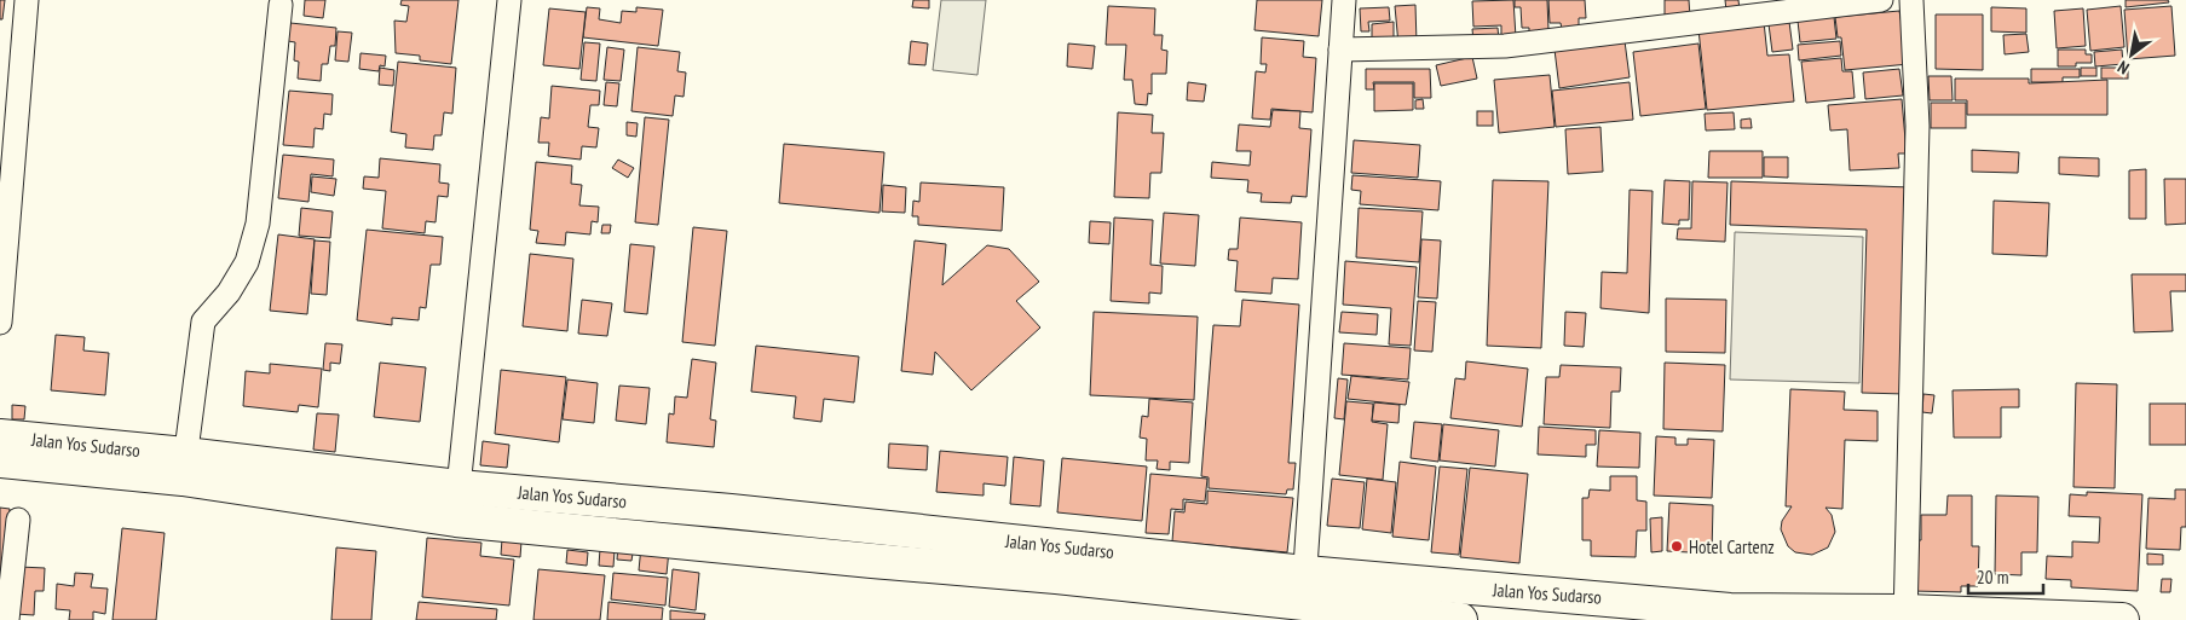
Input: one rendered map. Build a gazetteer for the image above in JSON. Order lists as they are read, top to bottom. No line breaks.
{"streets":{"highway":["Jalan Yos Sudarso"]},"places":["Hotel Cartenz"],"scale_bar":"20 m","north":"bottom left"}
